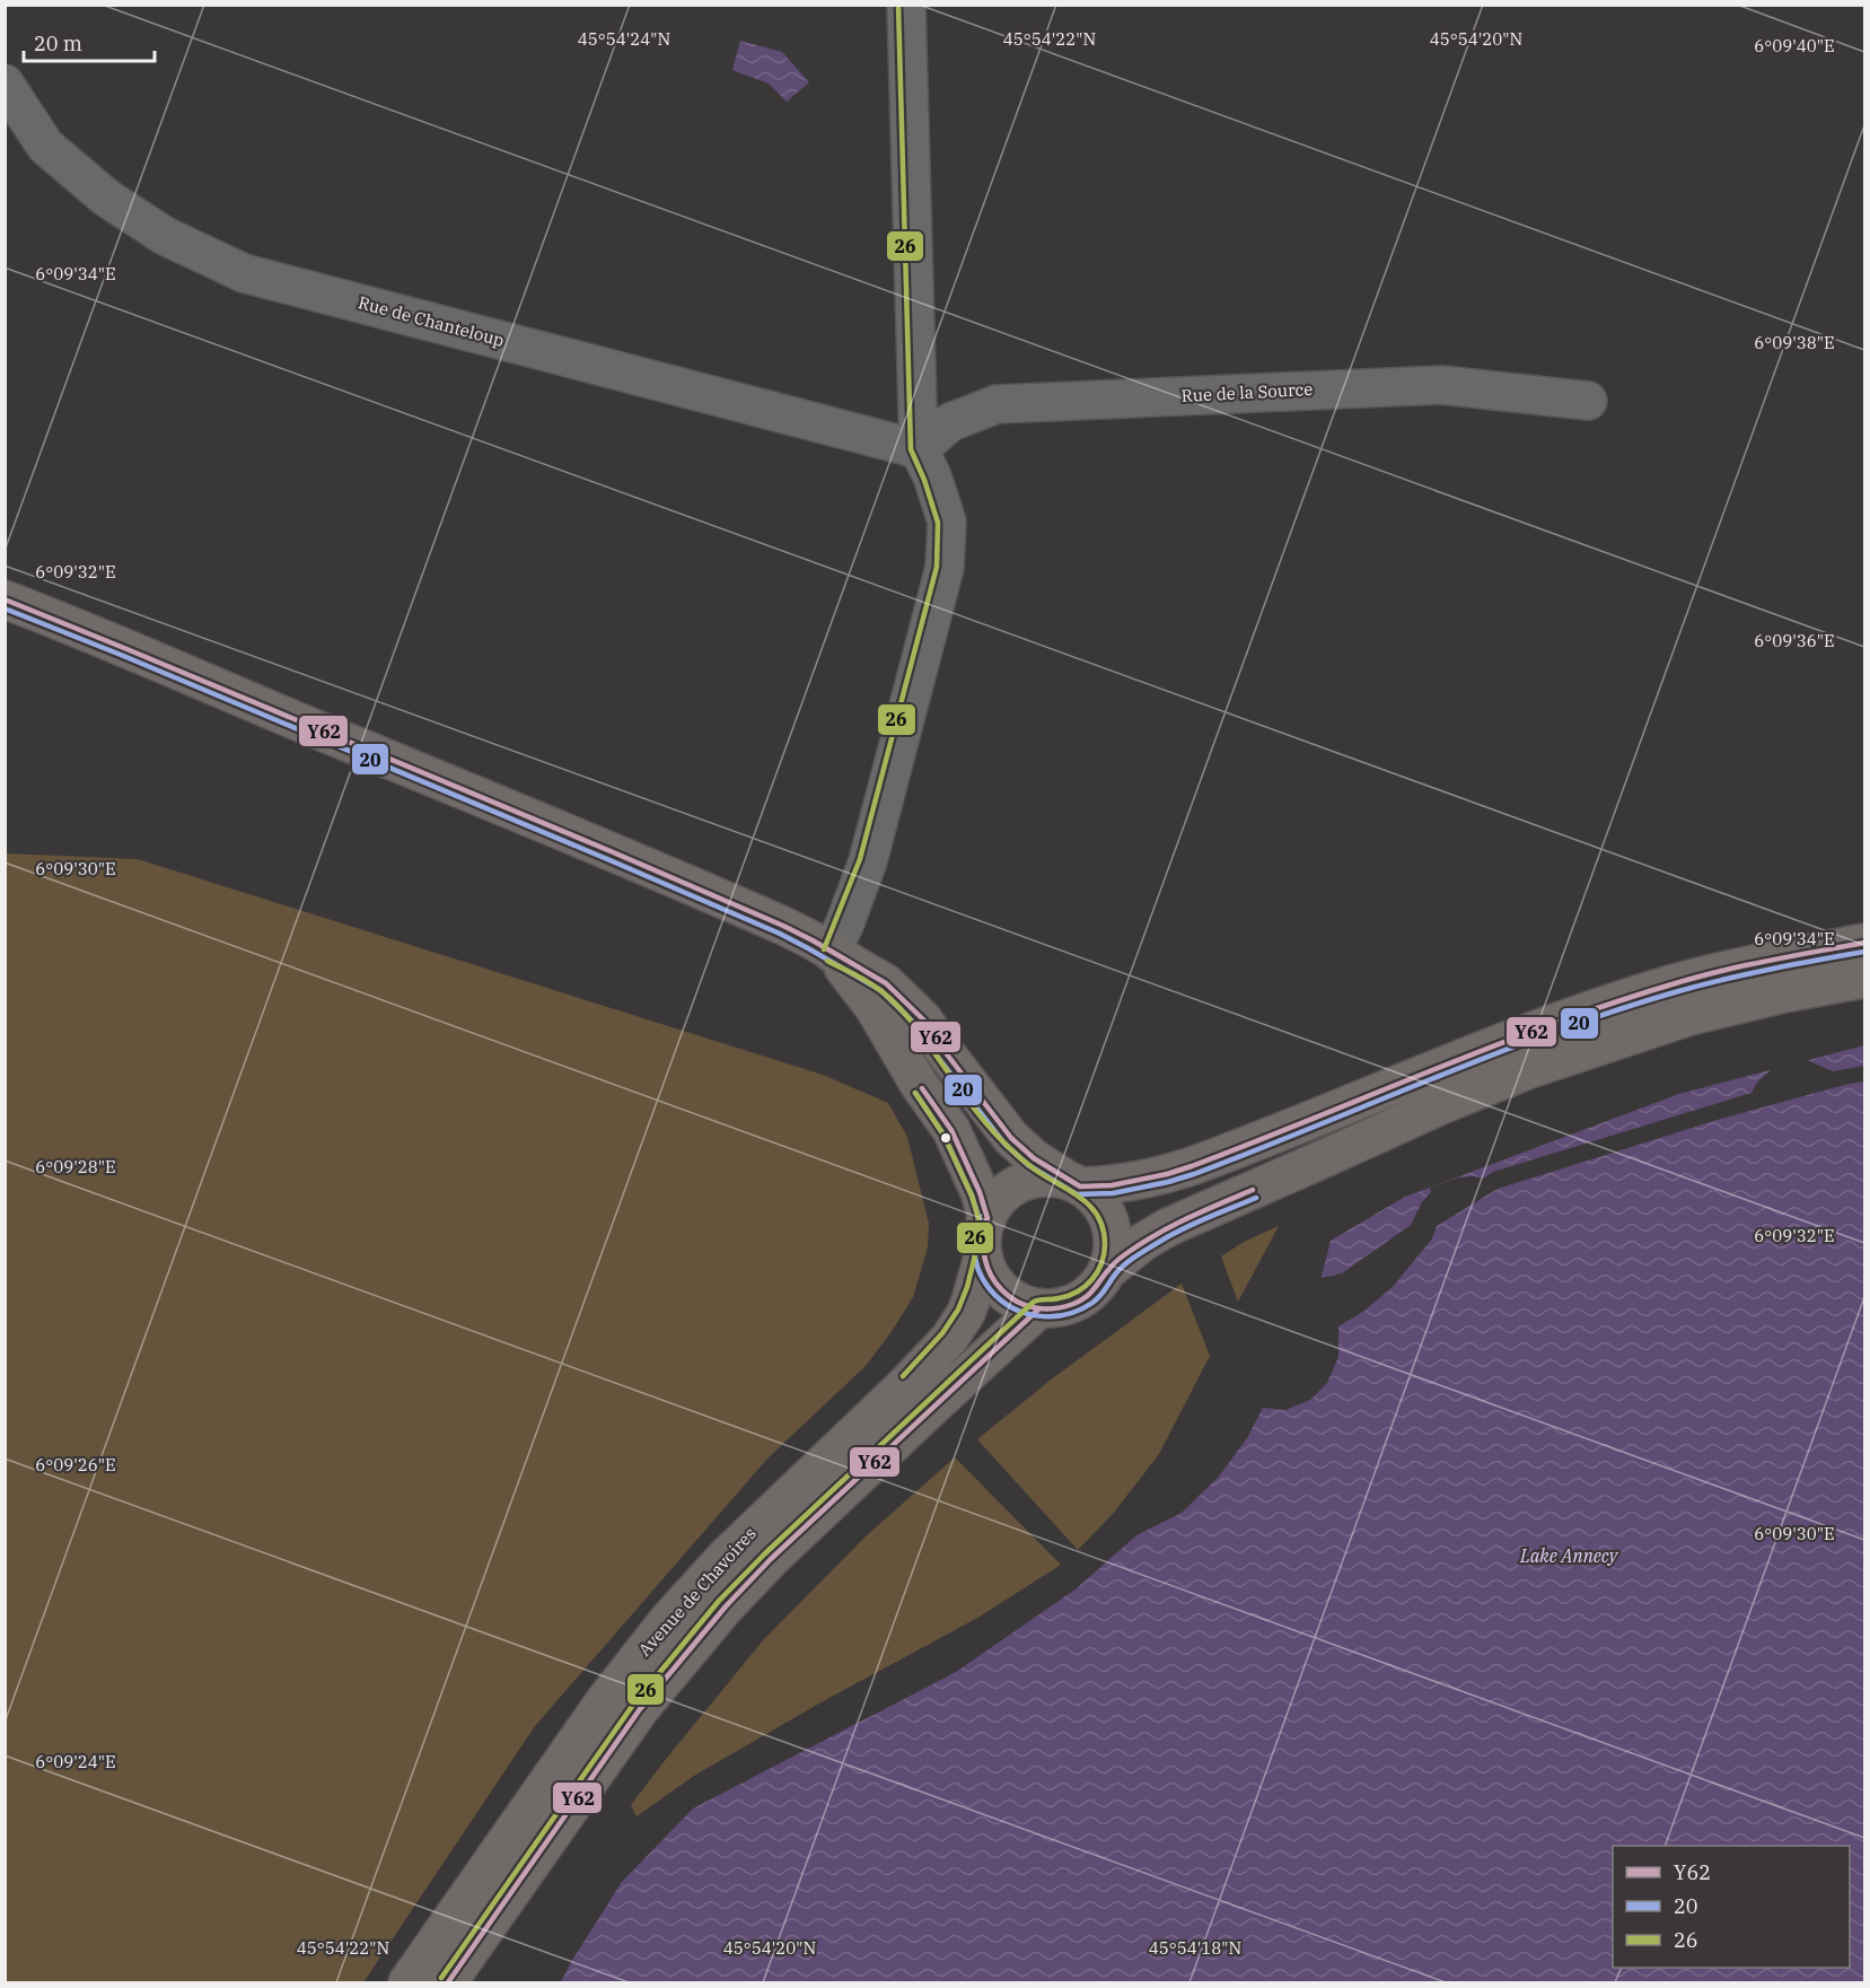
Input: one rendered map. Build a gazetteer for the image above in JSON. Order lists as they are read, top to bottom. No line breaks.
{"streets":{"main road":["Avenue de Chavoires"],"street":["Rue de Chanteloup","Rue de la Source"]},"crossings":[["Rue de Chanteloup","Rue de la Source"]],"water":["Lake Annecy"],"lines":["transit line 26","transit line Y62","transit line 20"],"legend":["Y62","20","26"],"scale_bar":"20 m","coordinates":["45°54'24\"N","45°54'22\"N","45°54'20\"N","6°09'40\"E","6°09'34\"E","6°09'38\"E","6°09'32\"E","6°09'36\"E","6°09'30\"E","6°09'28\"E","6°09'26\"E","6°09'24\"E","45°54'18\"N"]}
